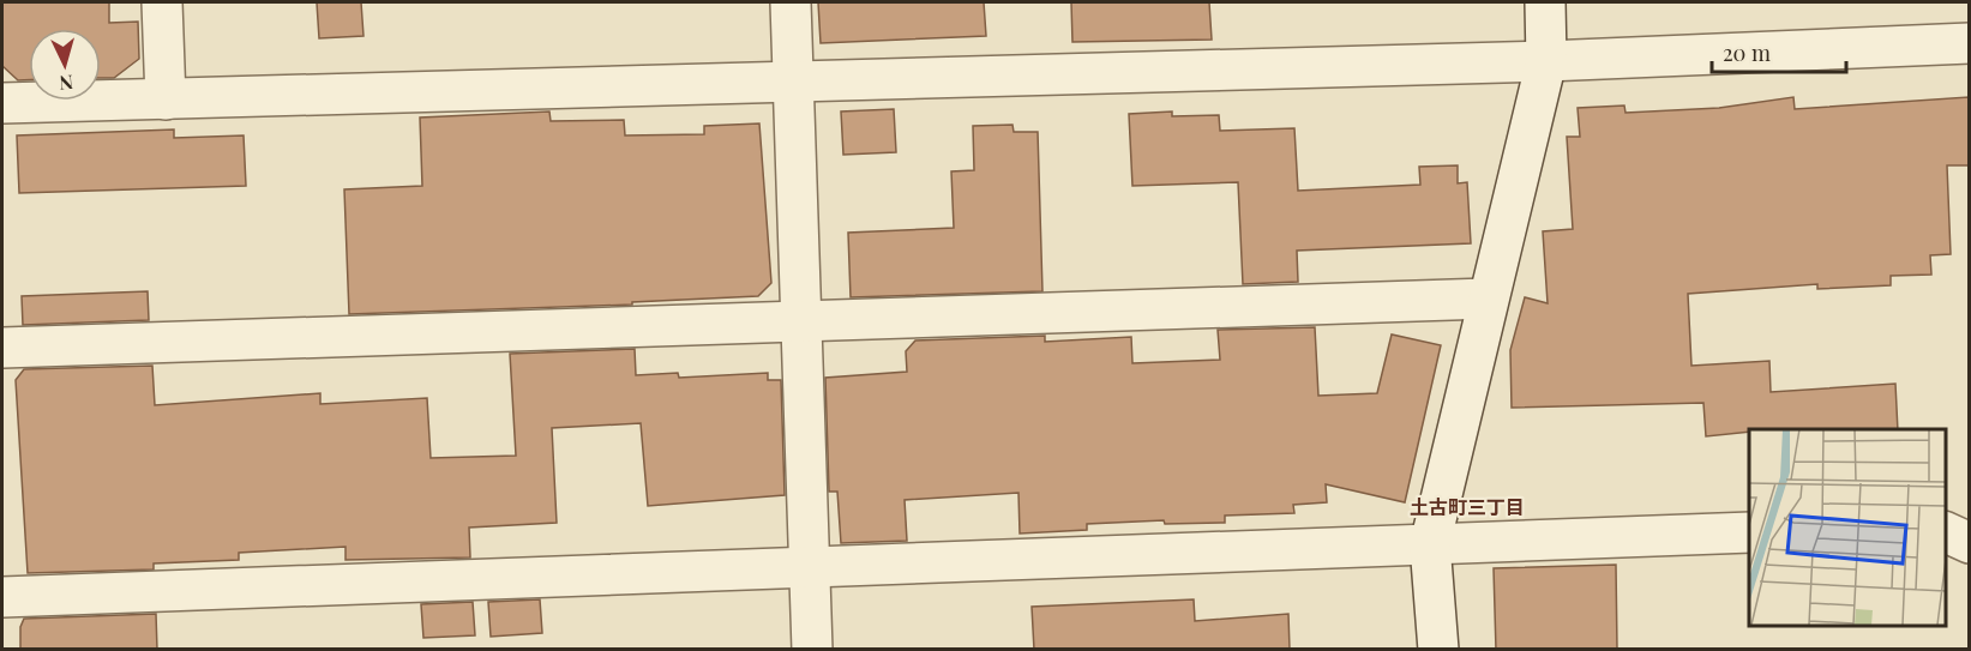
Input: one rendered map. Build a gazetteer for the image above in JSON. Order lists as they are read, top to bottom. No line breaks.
{"districts":["土古町三丁目"],"scale_bar":"20 m","north":"bottom"}
